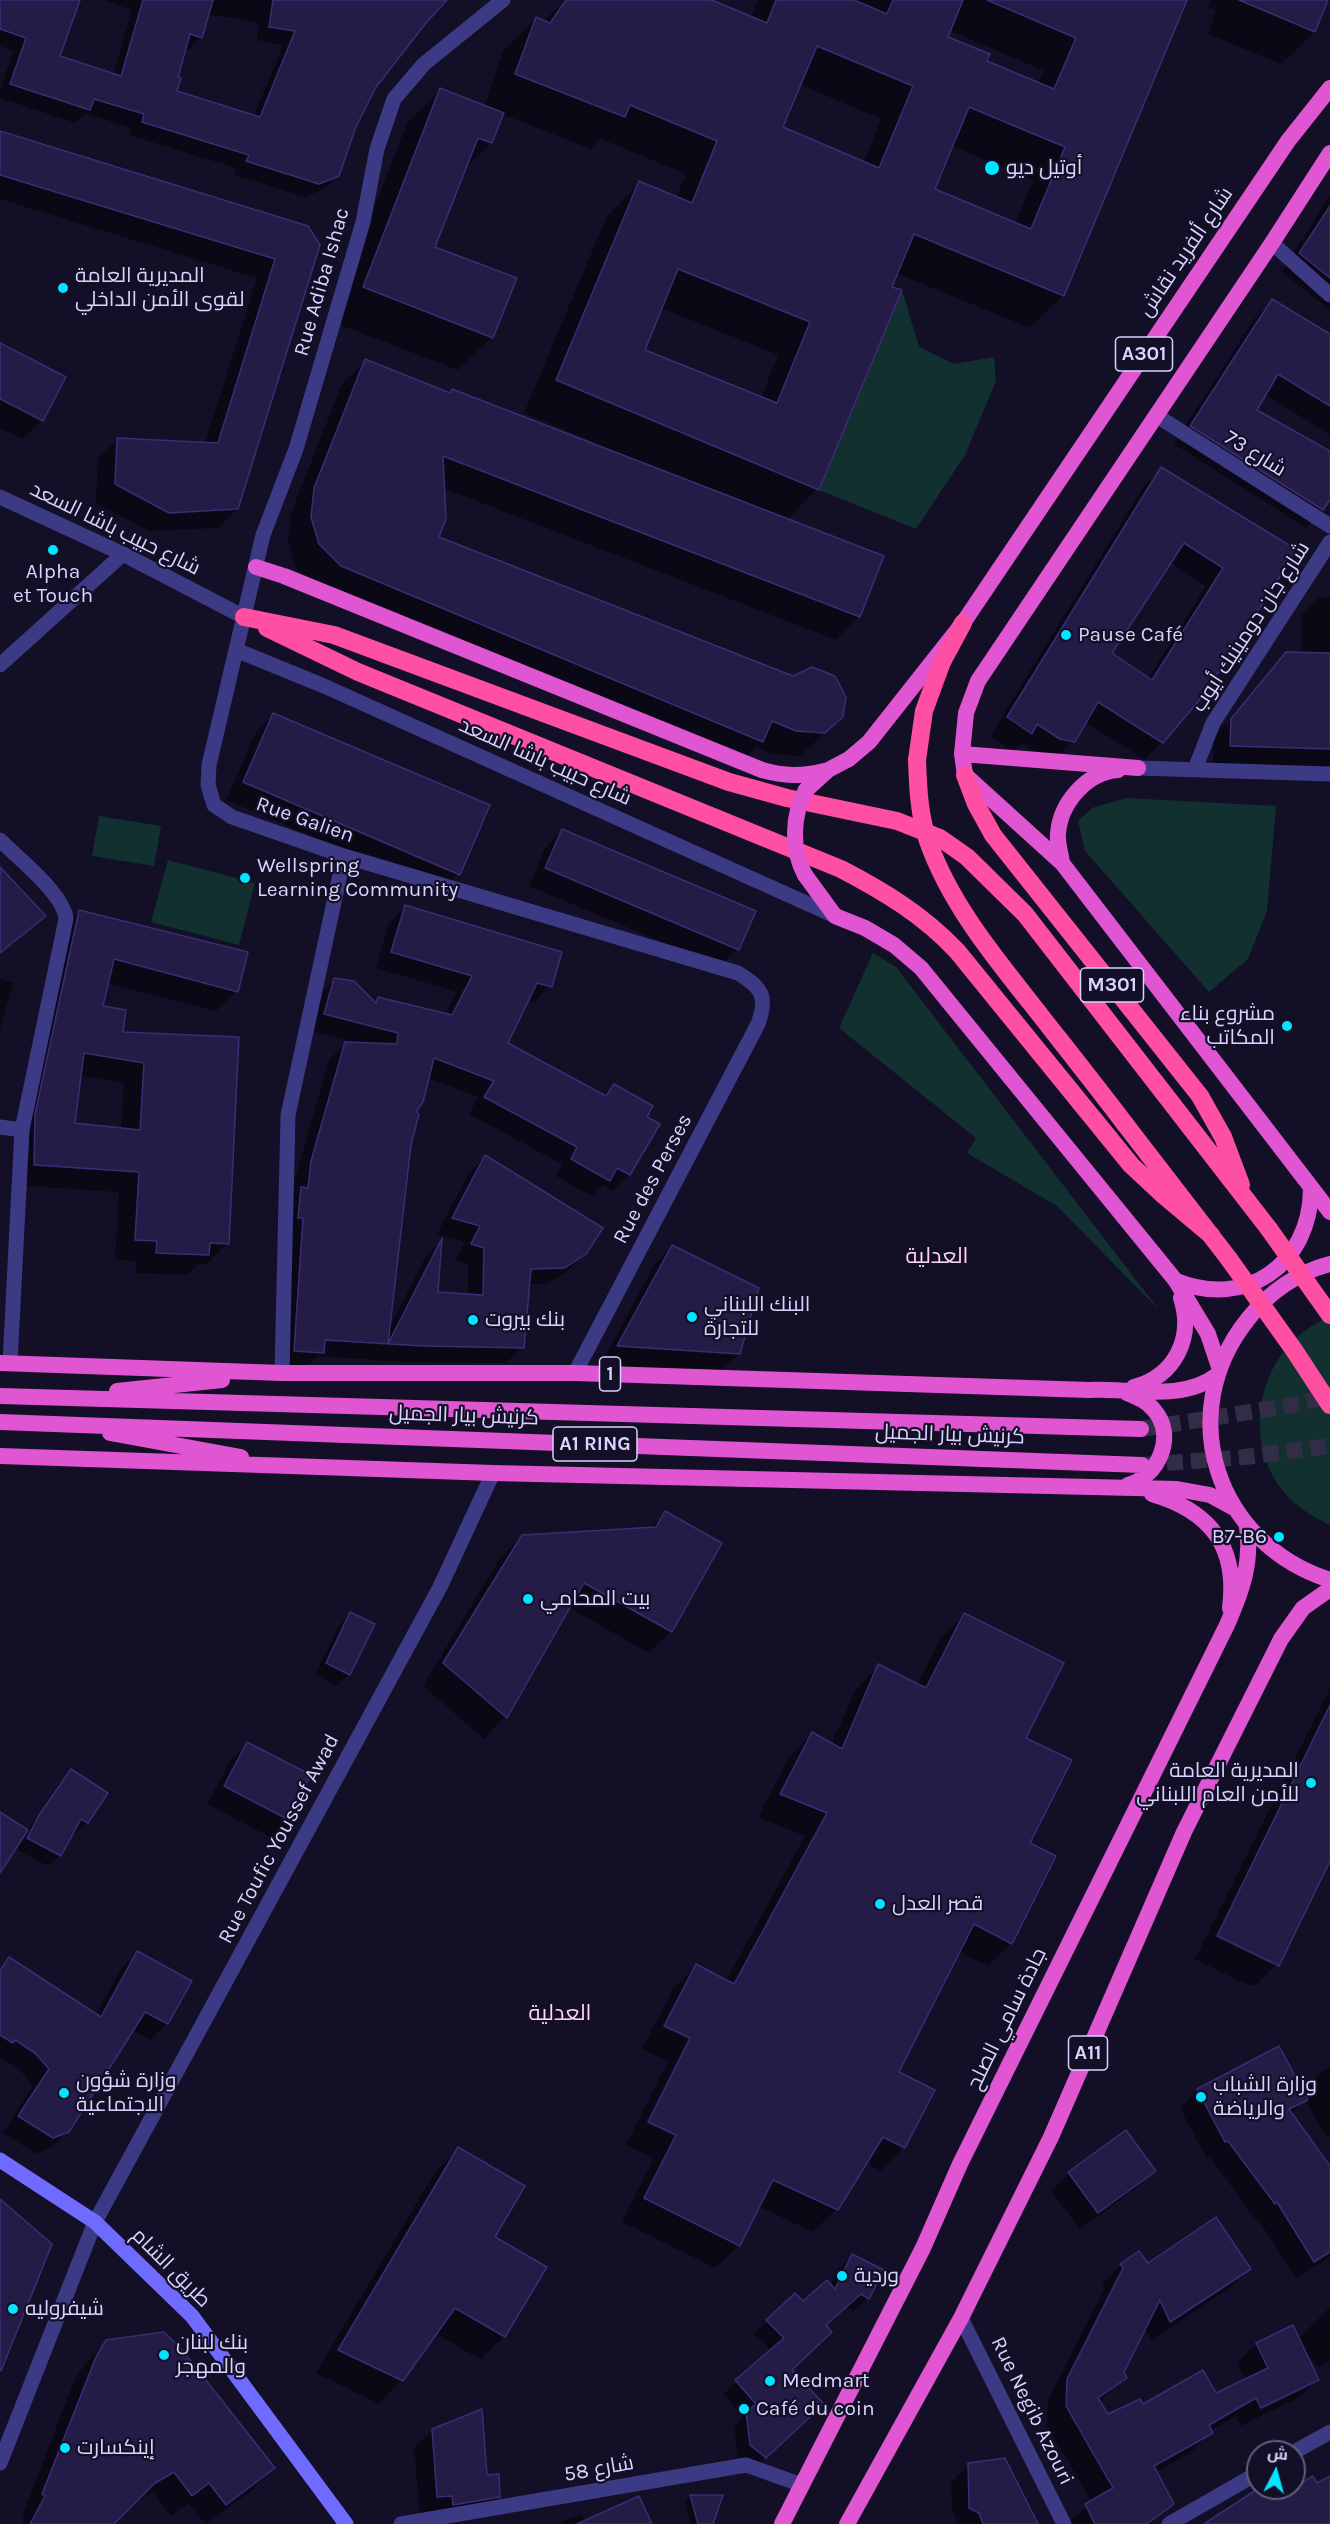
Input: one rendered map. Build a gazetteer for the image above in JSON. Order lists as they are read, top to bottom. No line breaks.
{"streets":{"highway":["شارع ألفريد نقاش","A301","M301","1","كرنيش بيار الجميل","A1 RING","جادة سامي الصلح","A11"],"main road":["طريق الشام"],"street":["Rue Adiba Ishac","شارع 73","شارع حبيب باشا السعد","شارع جان دومينيك أيوب","Rue Galien","Rue des Perses","Rue Toufic Youssef Awad","Rue Negib Azouri","شارع 58"]},"crossings":[["Rue Adiba Ishac","شارع حبيب باشا السعد"],["Rue Adiba Ishac","Rue Galien"],["A301","شارع 73"],["A301","M301"],["شارع حبيب باشا السعد","Rue Galien"],["Rue Galien","Rue des Perses"],["Rue des Perses","1"],["Rue Toufic Youssef Awad","طريق الشام"],["جادة سامي الصلح","شارع 58"],["A11","Rue Negib Azouri"]],"districts":["العدلية","العدلية"],"places":["أوتيل ديو","المديرية العامة لقوى الأمن الداخلي","Alpha et Touch","Pause Café","Wellspring Learning Community","مشروع بناء المكاتب","البنك اللبناني للتجارة","بنك بيروت","B7-B6","بيت المحامي","المديرية العامة للأمن العام اللبناني","قصر العدل","وزارة شؤون الاجتماعية","وزارة الشباب والرياضة","وردية","شيفروليه","بنك لبنان والمهجر","Medmart","Café du coin","إينكسارت"],"north":"top"}
